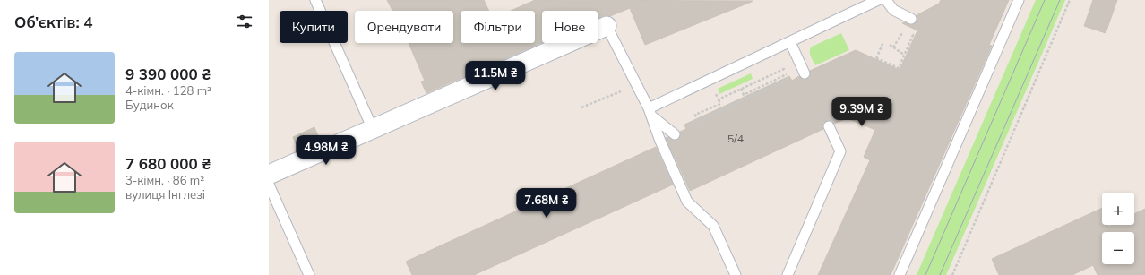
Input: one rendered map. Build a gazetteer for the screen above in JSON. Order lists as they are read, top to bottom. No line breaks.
{"house_numbers":["5/4"],"page":{"heading":"Об’єктів: 4","chip":["Купити","Орендувати","Фільтри","Нове"],"list":[{"name":"9 390 000 ₴","note":"4-кімн. · 128 m² · Будинок"},{"name":"7 680 000 ₴","note":"3-кімн. · 86 m² · вулиця Інглезі"}],"price":["11.5M ₴","9.39M ₴","4.98M ₴","7.68M ₴"],"map_buttons":["+","−"]}}
